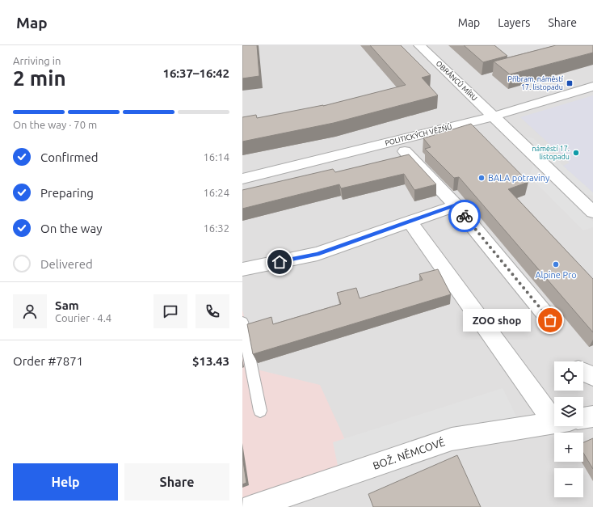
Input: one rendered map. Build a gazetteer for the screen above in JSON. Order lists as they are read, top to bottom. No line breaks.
{"streets":{"street":["OBRÁNCŮ MÍRU","POLITICKÝCH VĚZŇŮ","BOŽ. NĚMCOVÉ"]},"crossings":[["OBRÁNCŮ MÍRU","POLITICKÝCH VĚZŇŮ"]],"places":{"transit":["Příbram, náměstí 17. listopadu"],"other":["náměstí 17. listopadu","BALA potraviny","Alpine Pro","ZOO shop"]},"page":{"header":"Map","nav":["Map","Layers","Share"],"heading":["2 min","Arriving in","16:37–16:42"],"panel":["Sam","Courier · 4.4","Order #7871","$13.43"],"bar":"On the way · 70 m","list":[["Confirmed","16:14"],["Preparing","16:24"],["On the way","16:32"],"Delivered"],"bubble":"ZOO shop","map_buttons":["+","−"],"buttons":["Help","Share"]}}
